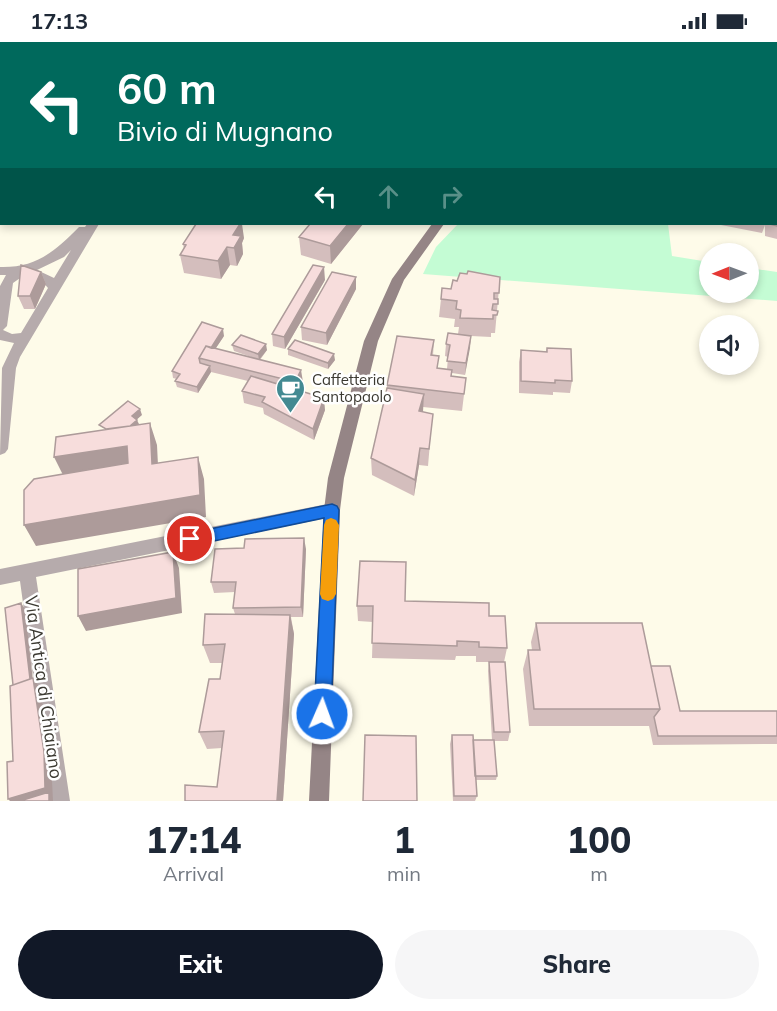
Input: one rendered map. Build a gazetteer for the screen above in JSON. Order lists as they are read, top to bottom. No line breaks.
{"streets":{"street":["Via Antica di Chiaiano"]},"places":{"cafe":["Caffetteria Santopaolo"]},"north":"left","page":{"status":"17:13","turn":["60 m","Bivio di Mugnano"],"eta":["17:14","Arrival","1","min","100","m"],"buttons":["Exit","Share"]}}
